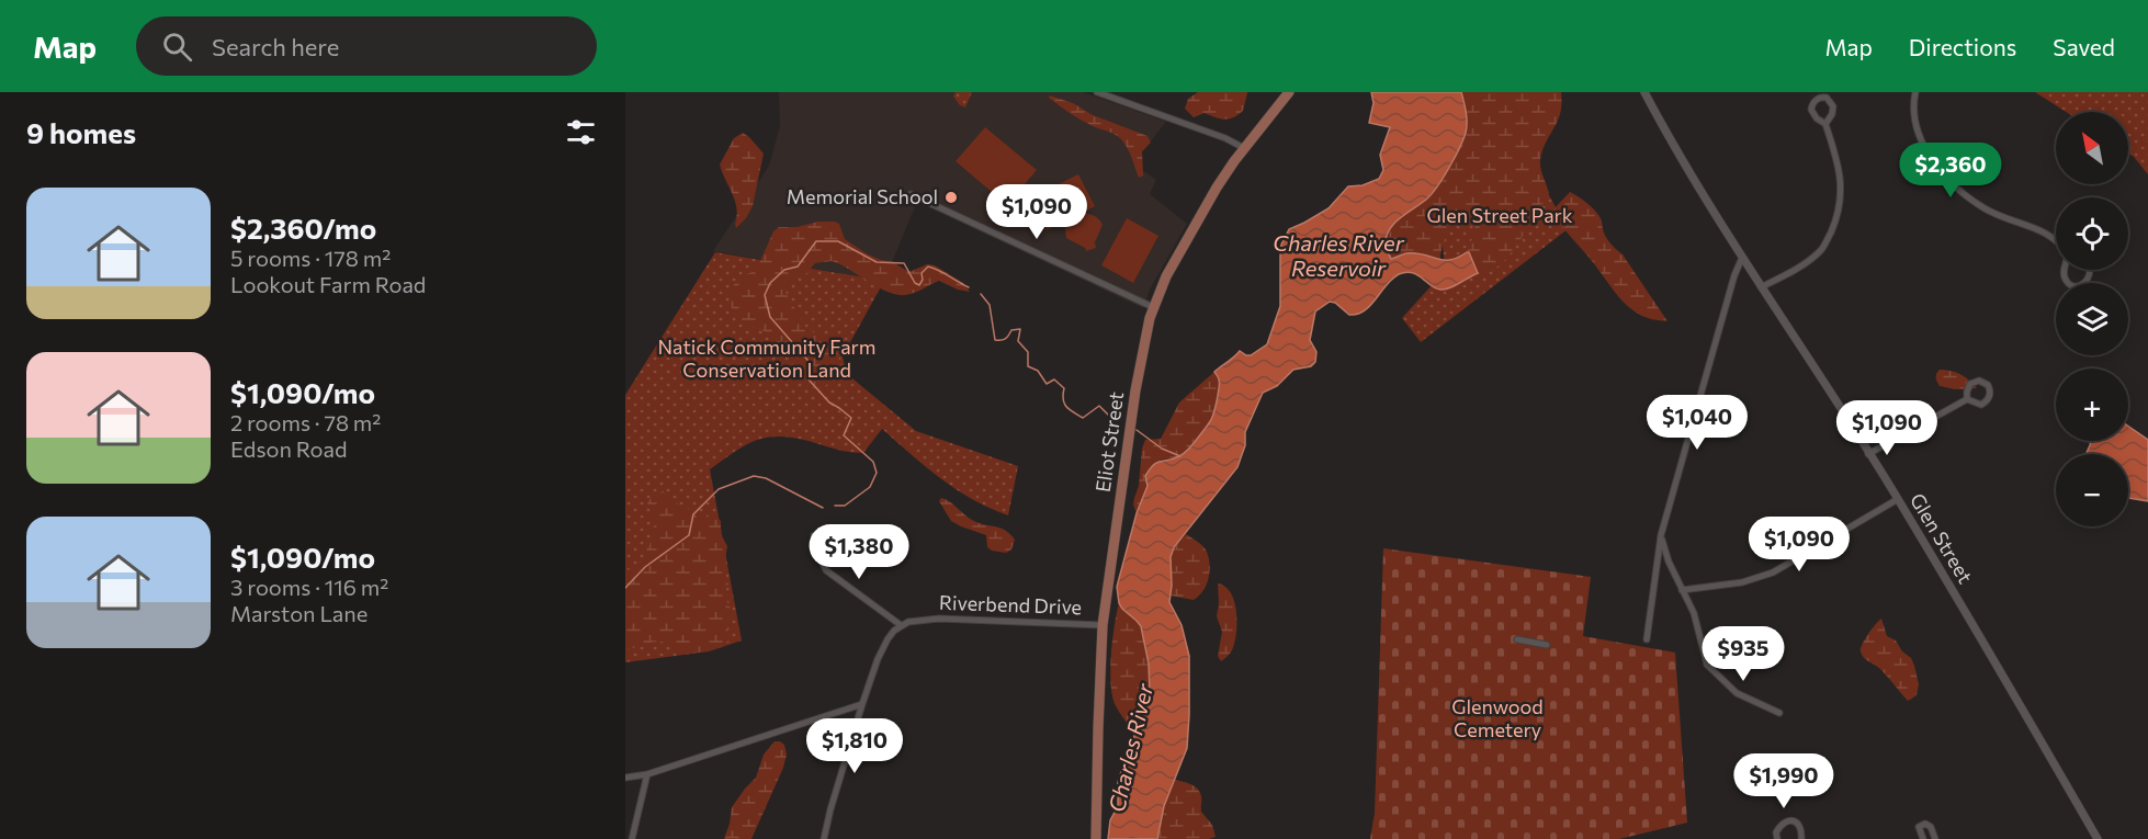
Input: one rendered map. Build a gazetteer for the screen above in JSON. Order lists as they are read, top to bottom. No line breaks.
{"streets":{"main road":["Eliot Street"],"street":["Glen Street","Riverbend Drive"]},"crossings":[["Eliot Street","Riverbend Drive"]],"water":["Charles River Reservoir","Charles River"],"parks":["Glen Street Park","Natick Community Farm Conservation Land","Glenwood Cemetery"],"places":["Memorial School"],"north":"top left","page":{"header":"Map","search":"Search here","nav":["Map","Directions","Saved"],"heading":"9 homes","map_buttons":["+","−"],"price":["$2,360","$1,090","$1,040","$1,090","$1,090","$1,380","$935","$1,810","$1,990"],"list":[{"name":"$2,360/mo","note":"5 rooms · 178 m² · Lookout Farm Road"},{"name":"$1,090/mo","note":"2 rooms · 78 m² · Edson Road"},{"name":"$1,090/mo","note":"3 rooms · 116 m² · Marston Lane"}]}}
